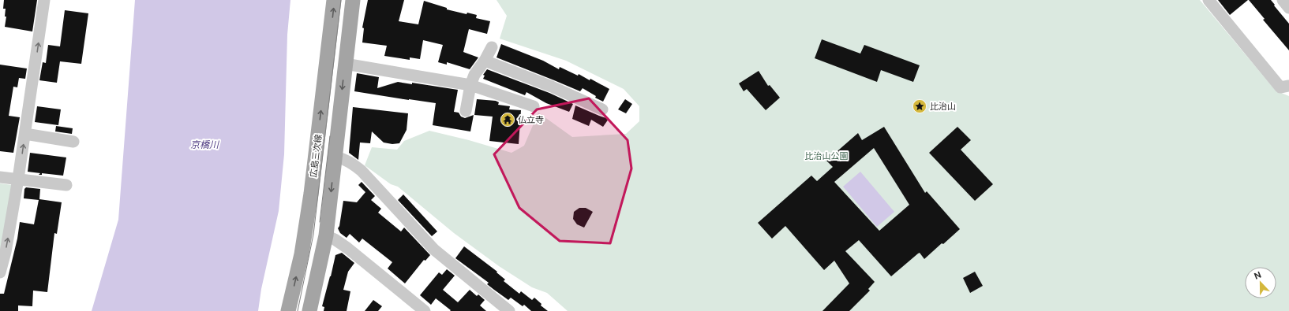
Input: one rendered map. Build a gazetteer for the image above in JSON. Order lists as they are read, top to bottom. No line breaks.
{"streets":{"main road":["広島三次線"]},"water":["京橋川"],"parks":["比治山公園"],"places":{"place":["比治山"],"temple":["仏立寺"]},"north":"top"}
